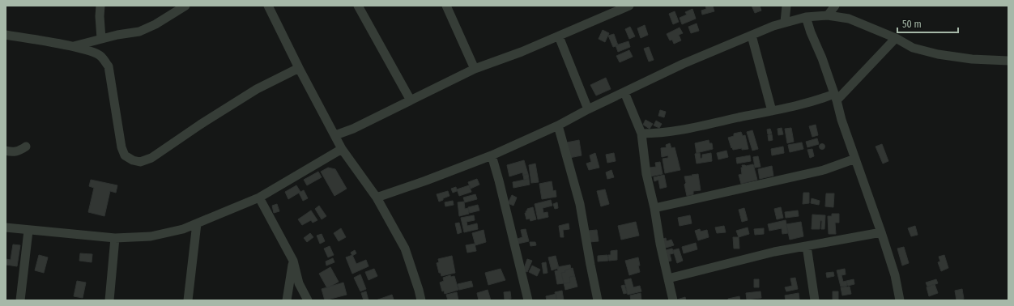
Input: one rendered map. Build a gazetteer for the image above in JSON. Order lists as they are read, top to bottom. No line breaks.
{"scale_bar":"50 m"}
